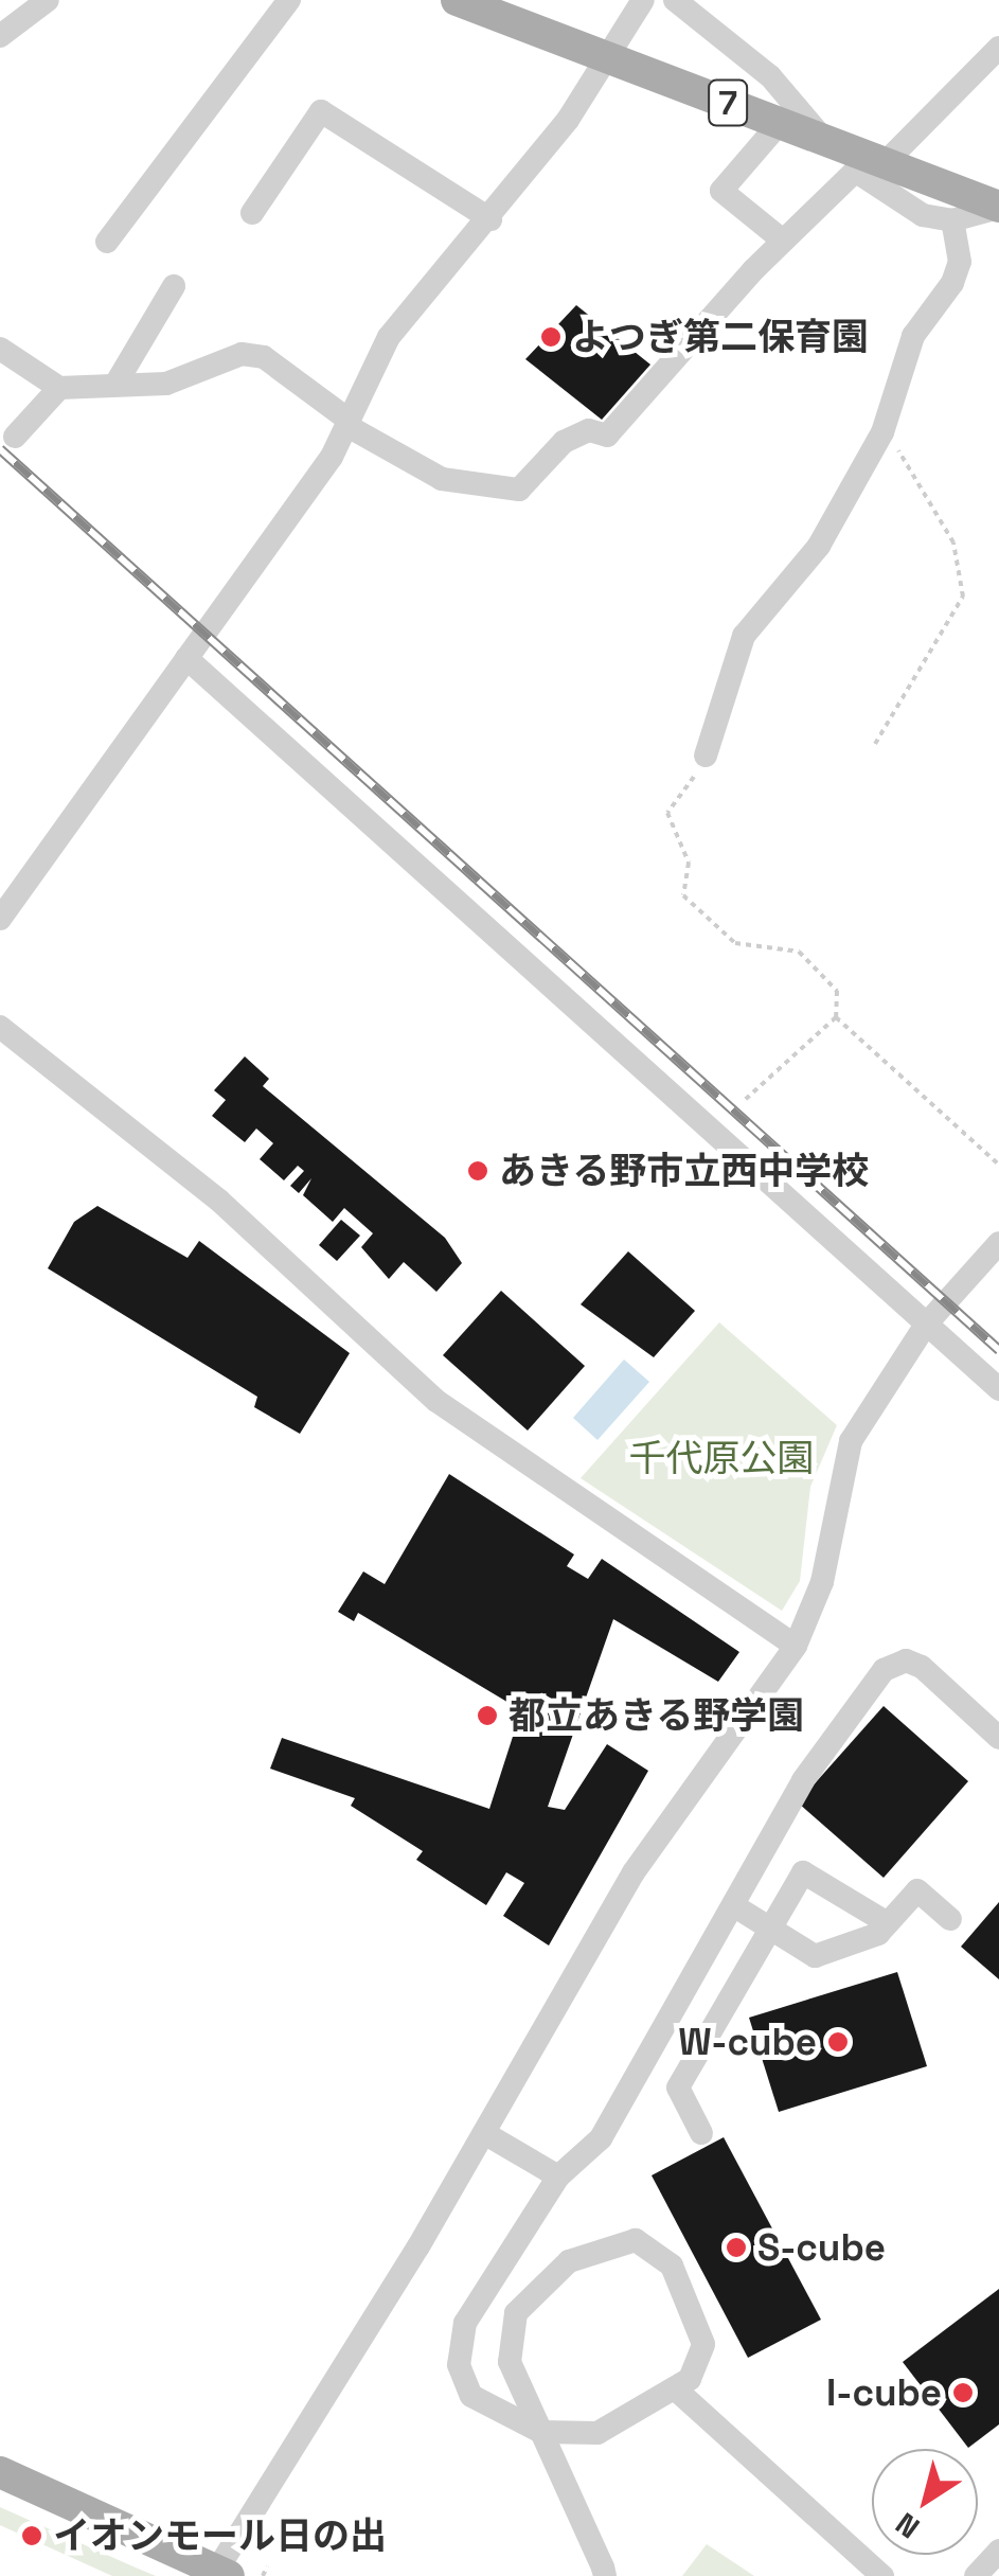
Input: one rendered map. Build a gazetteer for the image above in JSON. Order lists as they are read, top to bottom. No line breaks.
{"streets":{"main road":["7"]},"parks":["千代原公園"],"places":["よつぎ第二保育園","あきる野市立西中学校","都立あきる野学園","W-cube","S-cube","I-cube","イオンモール日の出"],"north":"bottom left"}
